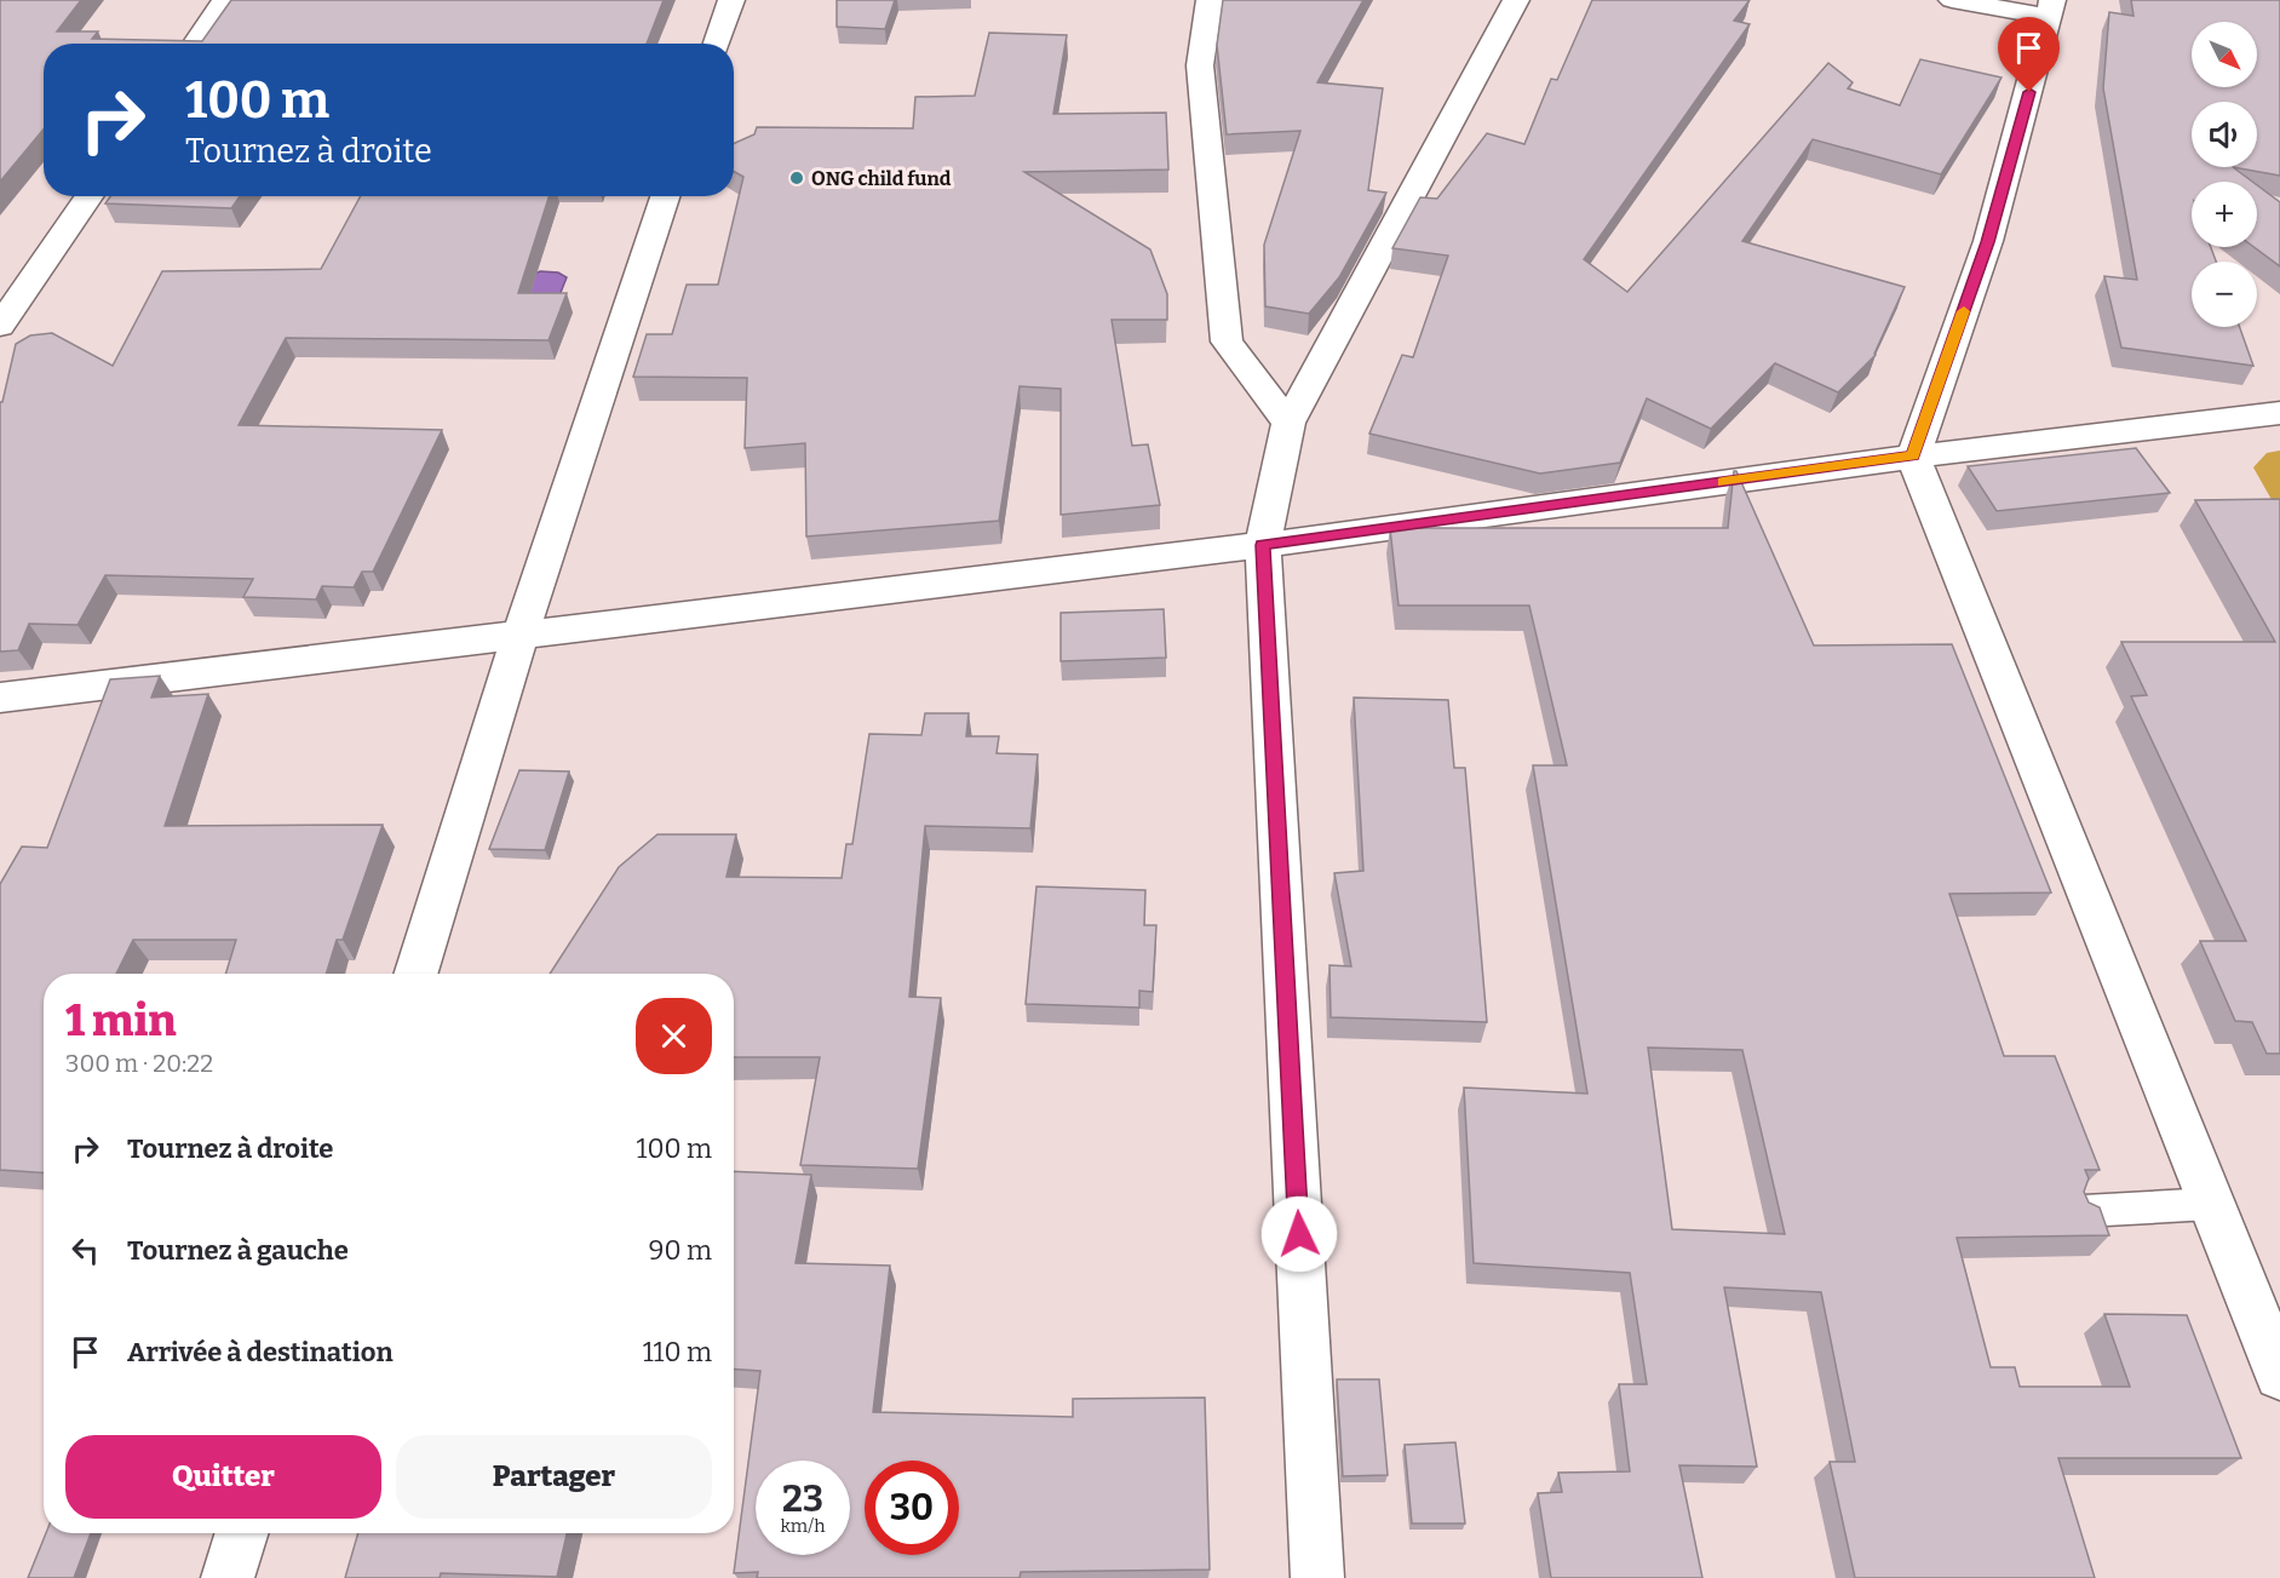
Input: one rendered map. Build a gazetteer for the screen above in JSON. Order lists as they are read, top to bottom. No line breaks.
{"places":["ONG child fund"],"north":"bottom right","page":{"map_buttons":["+","−"],"turn":["100 m","Tournez à droite"],"heading":["1 min","300 m · 20:22"],"list":[{"name":"Tournez à droite","value":"100 m"},{"name":"Tournez à gauche","value":"90 m"},{"name":"Arrivée à destination","value":"110 m"}],"buttons":["Quitter","Partager"],"speed":"23 km/h","limit":"30"}}
